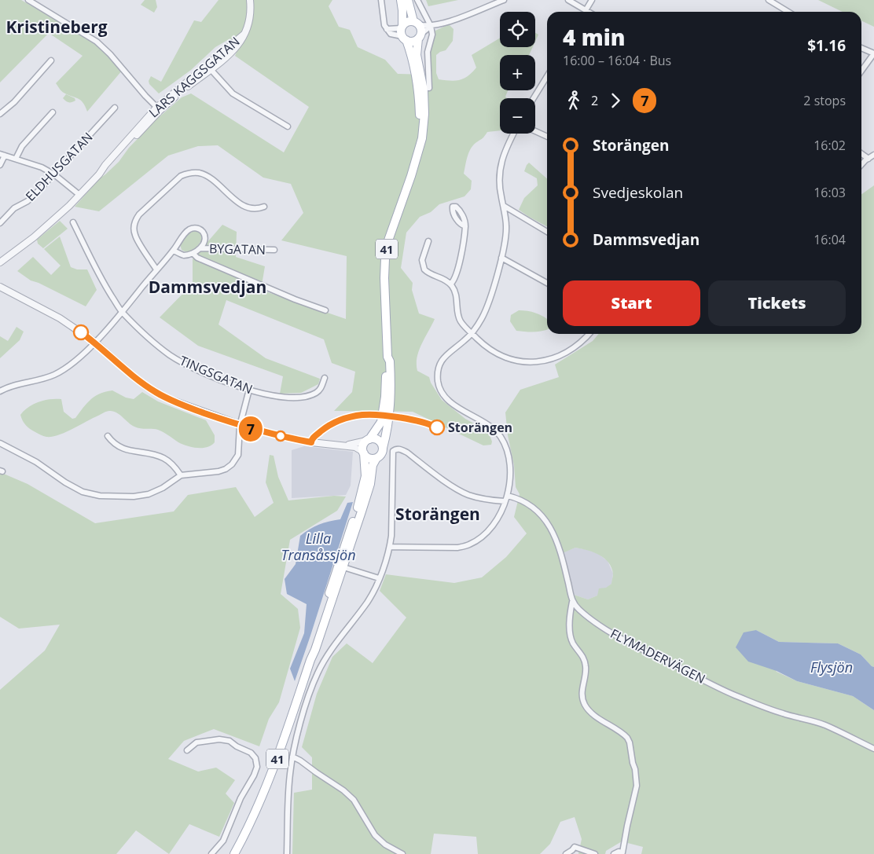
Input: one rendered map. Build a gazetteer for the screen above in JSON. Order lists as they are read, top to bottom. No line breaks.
{"streets":{"main road":["41"],"street":["LARS KAGGSGATAN","ELDHUSGATAN","BYGATAN","TINGSGATAN","FLYMADERVÄGEN"]},"crossings":[["BYGATAN","TINGSGATAN"]],"districts":["Kristineberg","Dammsvedjan","Storängen"],"water":["Lilla Transåssjön","Flysjön"],"places":["Storängen"],"lines":["bus line 7"],"page":{"on_map":"7","map_buttons":["+","−"],"heading":["4 min","16:00 – 16:04 · Bus","$1.16"],"legs":["2","7","2 stops"],"list":[{"name":"Storängen","value":"16:02"},{"name":"Svedjeskolan","value":"16:03"},{"name":"Dammsvedjan","value":"16:04"}],"buttons":["Start","Tickets"]}}
